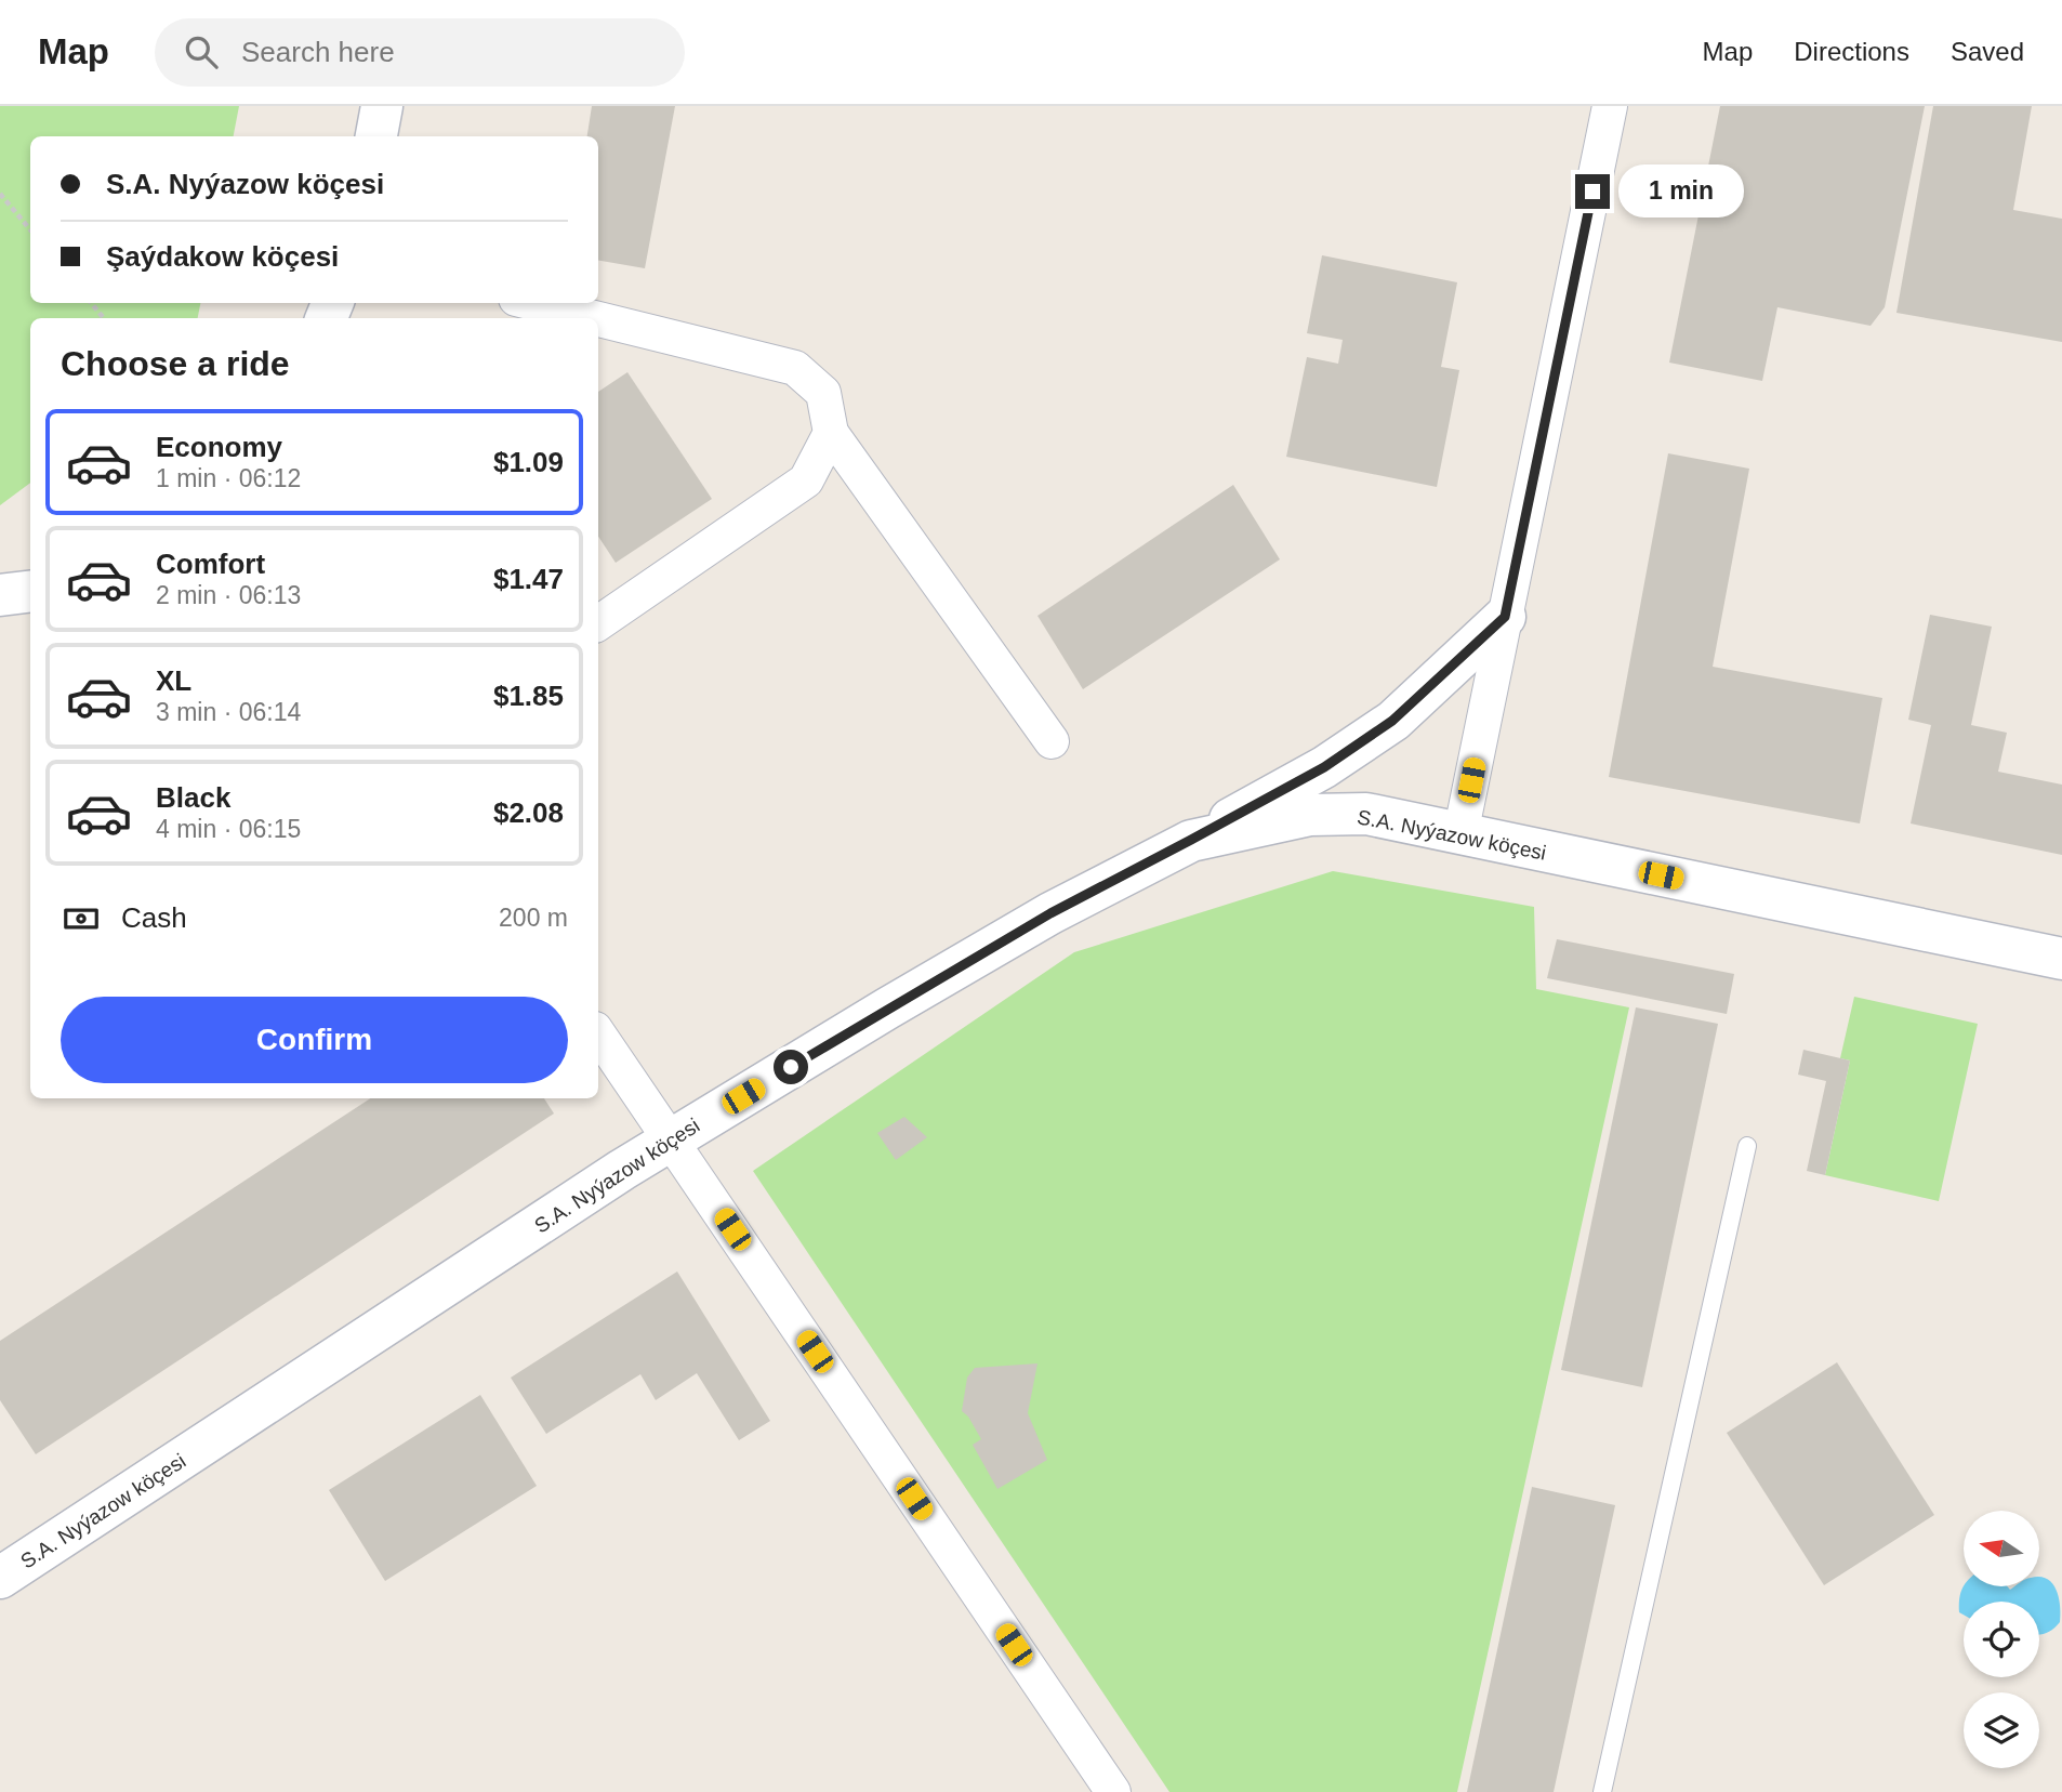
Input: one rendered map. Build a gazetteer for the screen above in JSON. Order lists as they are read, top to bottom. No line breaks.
{"streets":{"street":["S.A. Nyýazow köçesi"]},"north":"left","page":{"header":"Map","search":"Search here","nav":["Map","Directions","Saved"],"banner":["S.A. Nyýazow köçesi","Şaýdakow köçesi"],"bubble":"1 min","heading":"Choose a ride","list":[{"name":"Economy","note":"1 min · 06:12","value":"$1.09"},{"name":"Comfort","note":"2 min · 06:13","value":"$1.47"},{"name":"XL","note":"3 min · 06:14","value":"$1.85"},{"name":"Black","note":"4 min · 06:15","value":"$2.08"}],"pay":["Cash","200 m"],"buttons":"Confirm"}}
